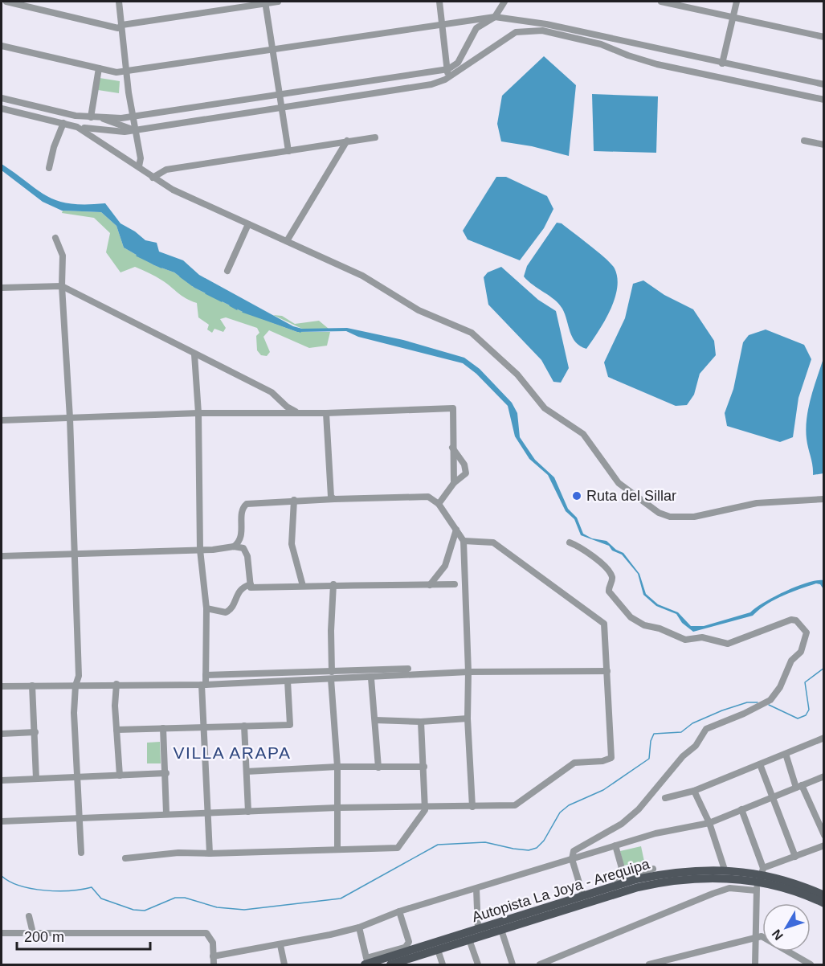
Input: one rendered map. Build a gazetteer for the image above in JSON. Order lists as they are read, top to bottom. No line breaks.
{"streets":{"main road":["Autopista La Joya - Arequipa"]},"districts":["VILLA ARAPA"],"places":["Ruta del Sillar"],"scale_bar":"200 m","north":"bottom left"}
